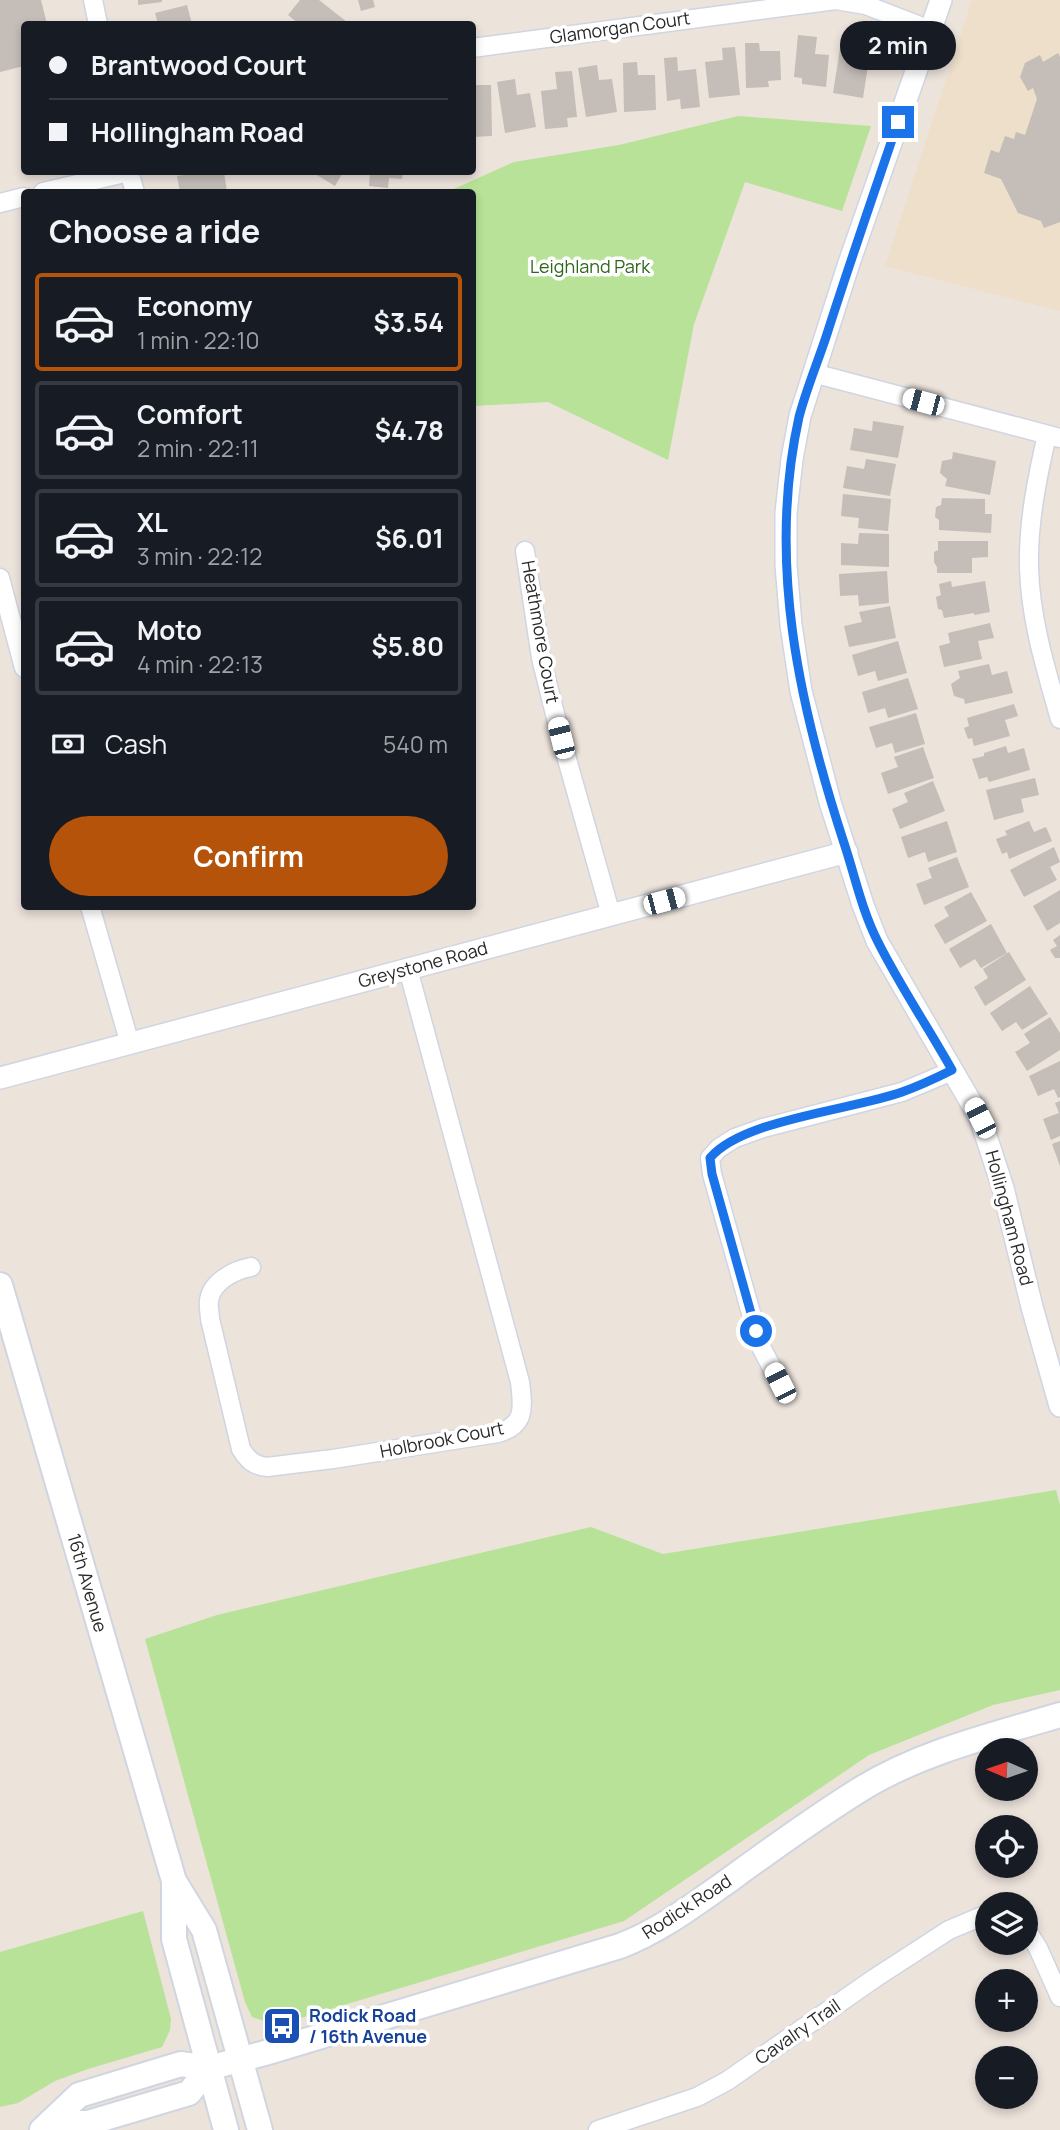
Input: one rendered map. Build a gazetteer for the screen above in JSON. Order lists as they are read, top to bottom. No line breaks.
{"streets":{"main road":["16th Avenue","Rodick Road"],"street":["Glamorgan Court","Heathmore Court","Greystone Road","Hollingham Road","Holbrook Court","Cavalry Trail"]},"crossings":[["Glamorgan Court","Hollingham Road"],["Heathmore Court","Greystone Road"],["Greystone Road","Hollingham Road"],["Greystone Road","Holbrook Court"],["16th Avenue","Rodick Road"]],"parks":["Leighland Park"],"places":{"bus stop":["Rodick Road / 16th Avenue"]},"north":"left","page":{"bubble":"2 min","banner":["Brantwood Court","Hollingham Road"],"heading":"Choose a ride","list":[{"name":"Economy","note":"1 min · 22:10","value":"$3.54"},{"name":"Comfort","note":"2 min · 22:11","value":"$4.78"},{"name":"XL","note":"3 min · 22:12","value":"$6.01"},{"name":"Moto","note":"4 min · 22:13","value":"$5.80"}],"pay":["Cash","540 m"],"buttons":"Confirm","map_buttons":["+","−"]}}
